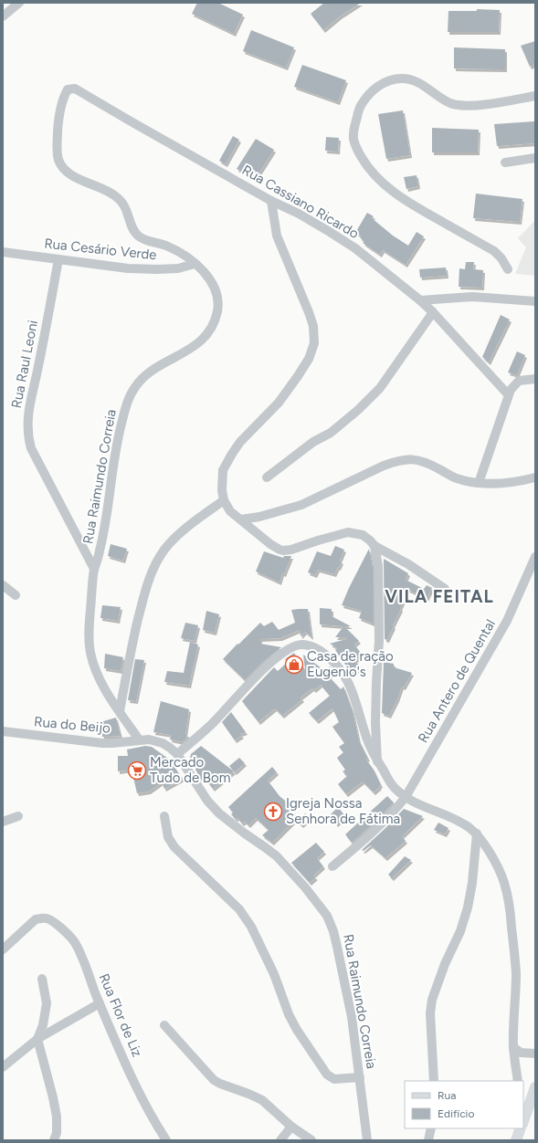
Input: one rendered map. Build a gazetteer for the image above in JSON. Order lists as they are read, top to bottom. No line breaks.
{"streets":{"street":["Rua Cassiano Ricardo","Rua Cesário Verde","Rua Raul Leoni","Rua Raimundo Correia","Rua Antero de Quental","Rua do Beijo","Rua Flor de Liz"]},"crossings":[["Rua Cassiano Ricardo","Rua Raimundo Correia"],["Rua Cesário Verde","Rua Raul Leoni"],["Rua Cesário Verde","Rua Raimundo Correia"],["Rua Raul Leoni","Rua Raimundo Correia"],["Rua Raimundo Correia","Rua do Beijo"]],"districts":["VILA FEITAL"],"places":{"shop":["Casa de ração Eugenio's"],"supermarket":["Mercado Tudo de Bom"],"church":["Igreja Nossa Senhora de Fátima"]},"legend":["Rua","Edifício"]}
